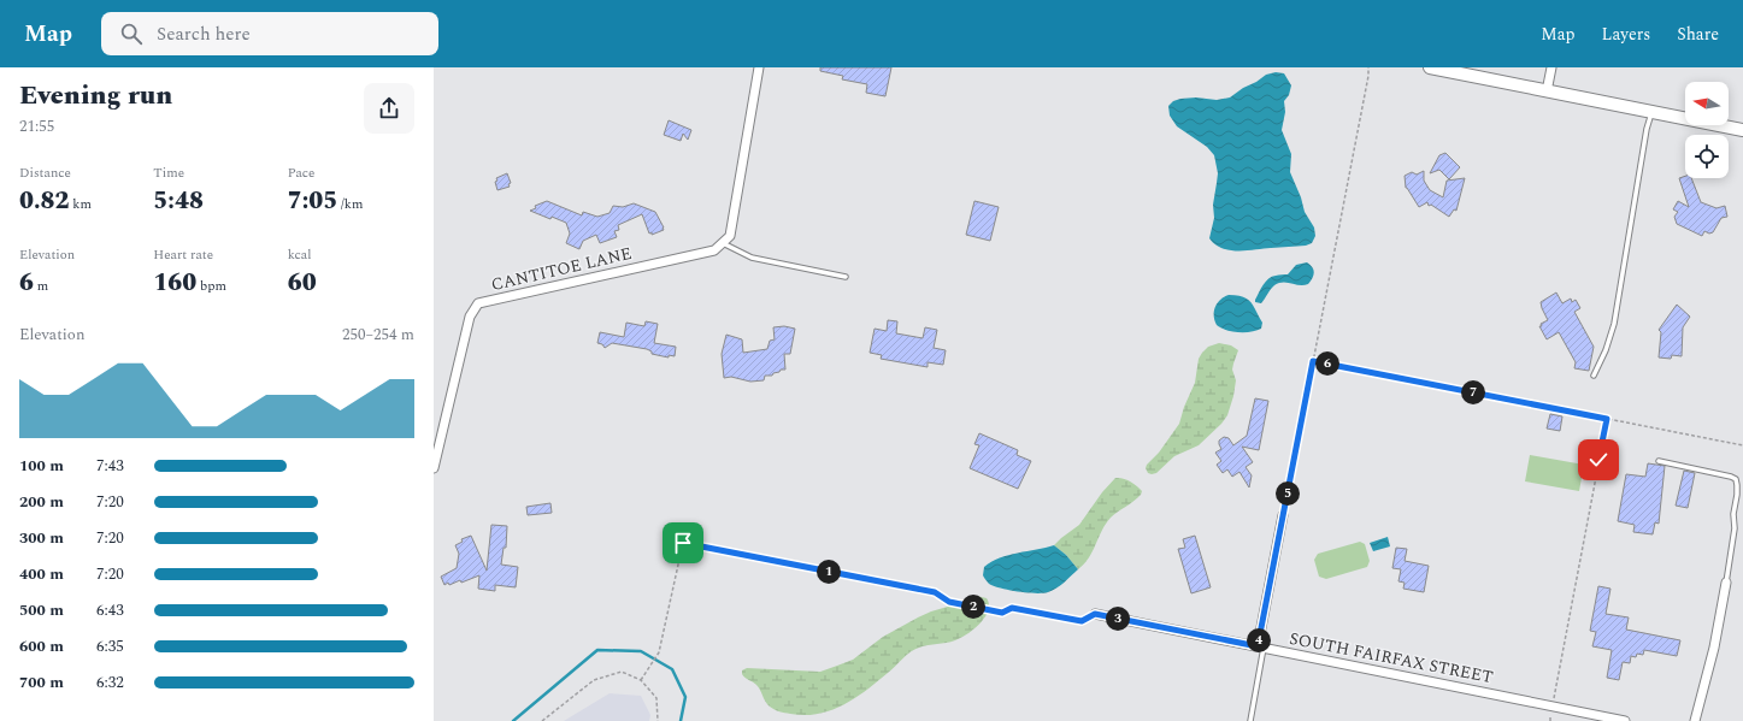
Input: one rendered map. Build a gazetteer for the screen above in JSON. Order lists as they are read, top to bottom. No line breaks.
{"streets":{"street":["CANTITOE LANE","SOUTH FAIRFAX STREET"]},"north":"left","page":{"header":"Map","search":"Search here","nav":["Map","Layers","Share"],"heading":["Evening run","21:55"],"stats":[["Distance","0.82 km"],["Time","5:48"],["Pace","7:05 /km"],["Elevation","6 m"],["Heart rate","160 bpm"],["kcal","60"]],"chart":["Elevation","250–254 m"],"pins":["6","7","5","1","2","3","4"],"list":[{"name":"100 m","note":"7:43"},{"name":"200 m","note":"7:20"},{"name":"300 m","note":"7:20"},{"name":"400 m","note":"7:20"},{"name":"500 m","note":"6:43"},{"name":"600 m","note":"6:35"},{"name":"700 m","note":"6:32"}]}}
